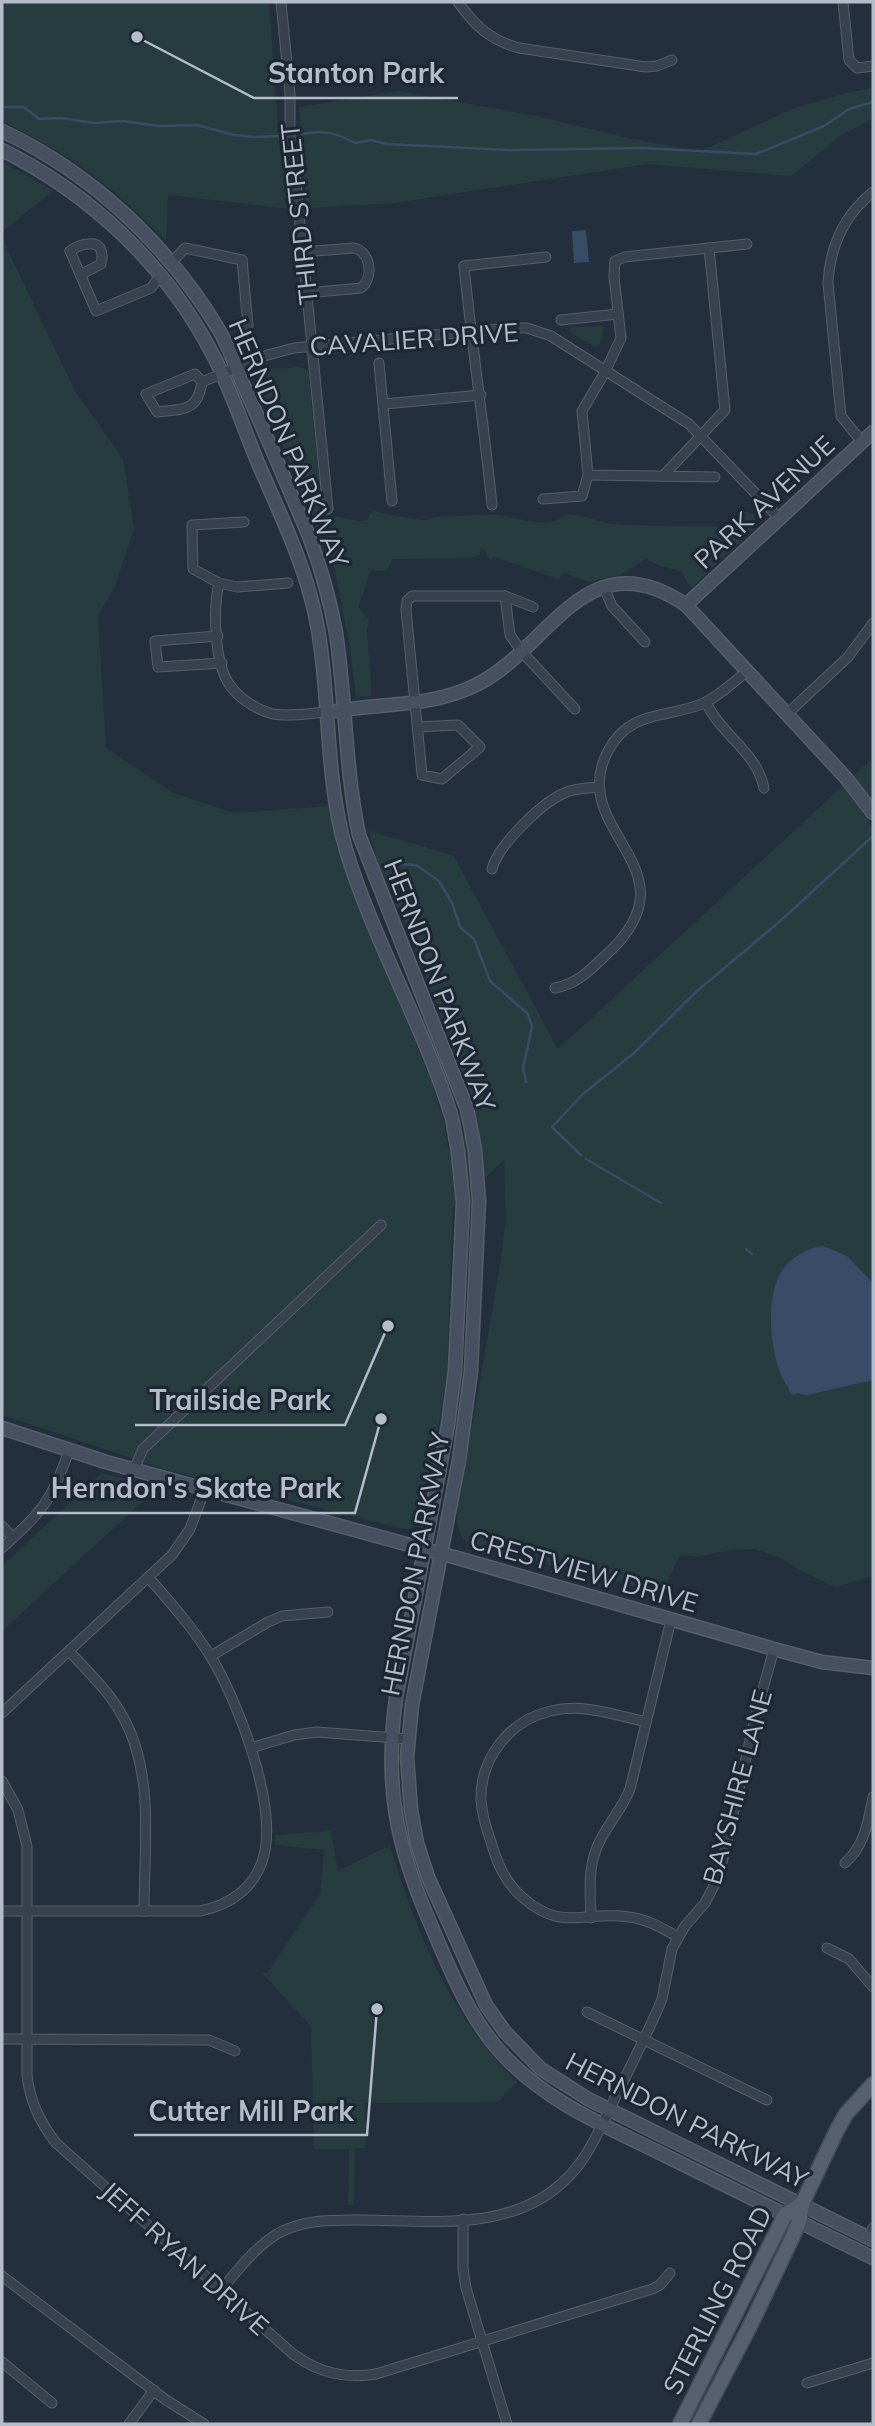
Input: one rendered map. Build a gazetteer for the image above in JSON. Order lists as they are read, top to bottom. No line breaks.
{"streets":{"main road":["HERNDON PARKWAY","PARK AVENUE","CRESTVIEW DRIVE","STERLING ROAD"],"street":["THIRD STREET","CAVALIER DRIVE","BAYSHIRE LANE","JEFF RYAN DRIVE"]},"crossings":[["THIRD STREET","CAVALIER DRIVE"],["CAVALIER DRIVE","HERNDON PARKWAY"],["CAVALIER DRIVE","PARK AVENUE"],["HERNDON PARKWAY","CRESTVIEW DRIVE"],["HERNDON PARKWAY","BAYSHIRE LANE"],["HERNDON PARKWAY","STERLING ROAD"],["CRESTVIEW DRIVE","BAYSHIRE LANE"],["BAYSHIRE LANE","JEFF RYAN DRIVE"]],"places":["Stanton Park","Trailside Park","Herndon's Skate Park","Cutter Mill Park"]}
